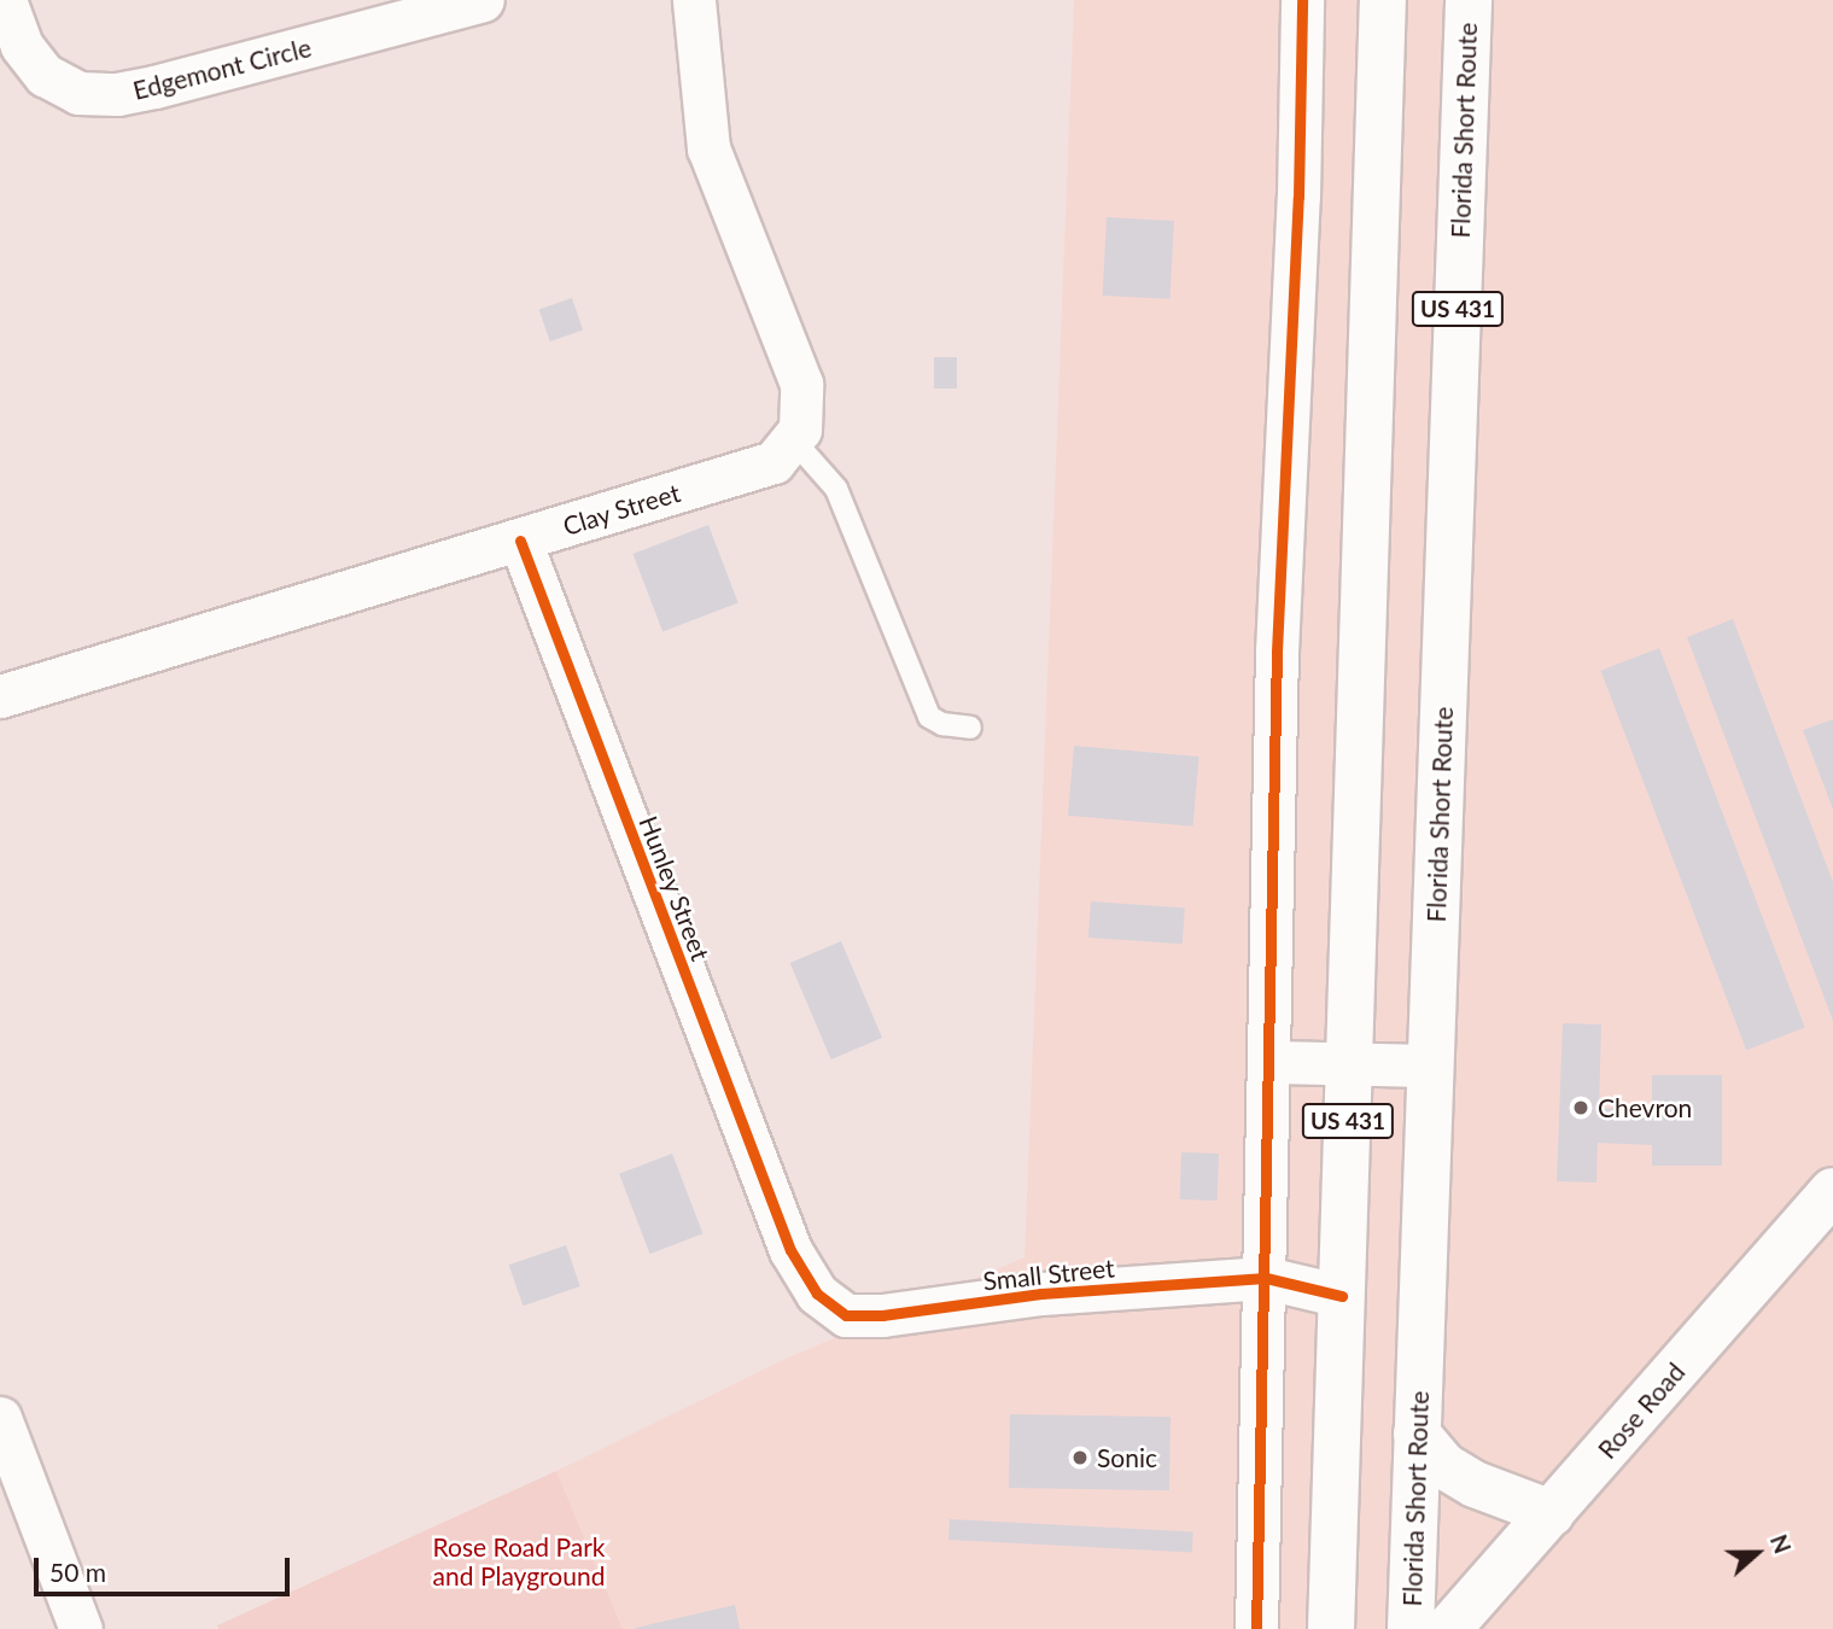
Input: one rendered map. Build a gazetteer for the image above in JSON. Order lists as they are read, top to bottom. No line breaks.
{"streets":{"main road":["Florida Short Route","US 431","Rose Road"],"street":["Edgemont Circle","Clay Street","Hunley Street","Small Street"]},"crossings":[["US 431","Small Street"],["Clay Street","Hunley Street"],["Hunley Street","Small Street"]],"parks":["Rose Road Park and Playground"],"places":["Chevron","Sonic"],"scale_bar":"50 m","north":"right"}
